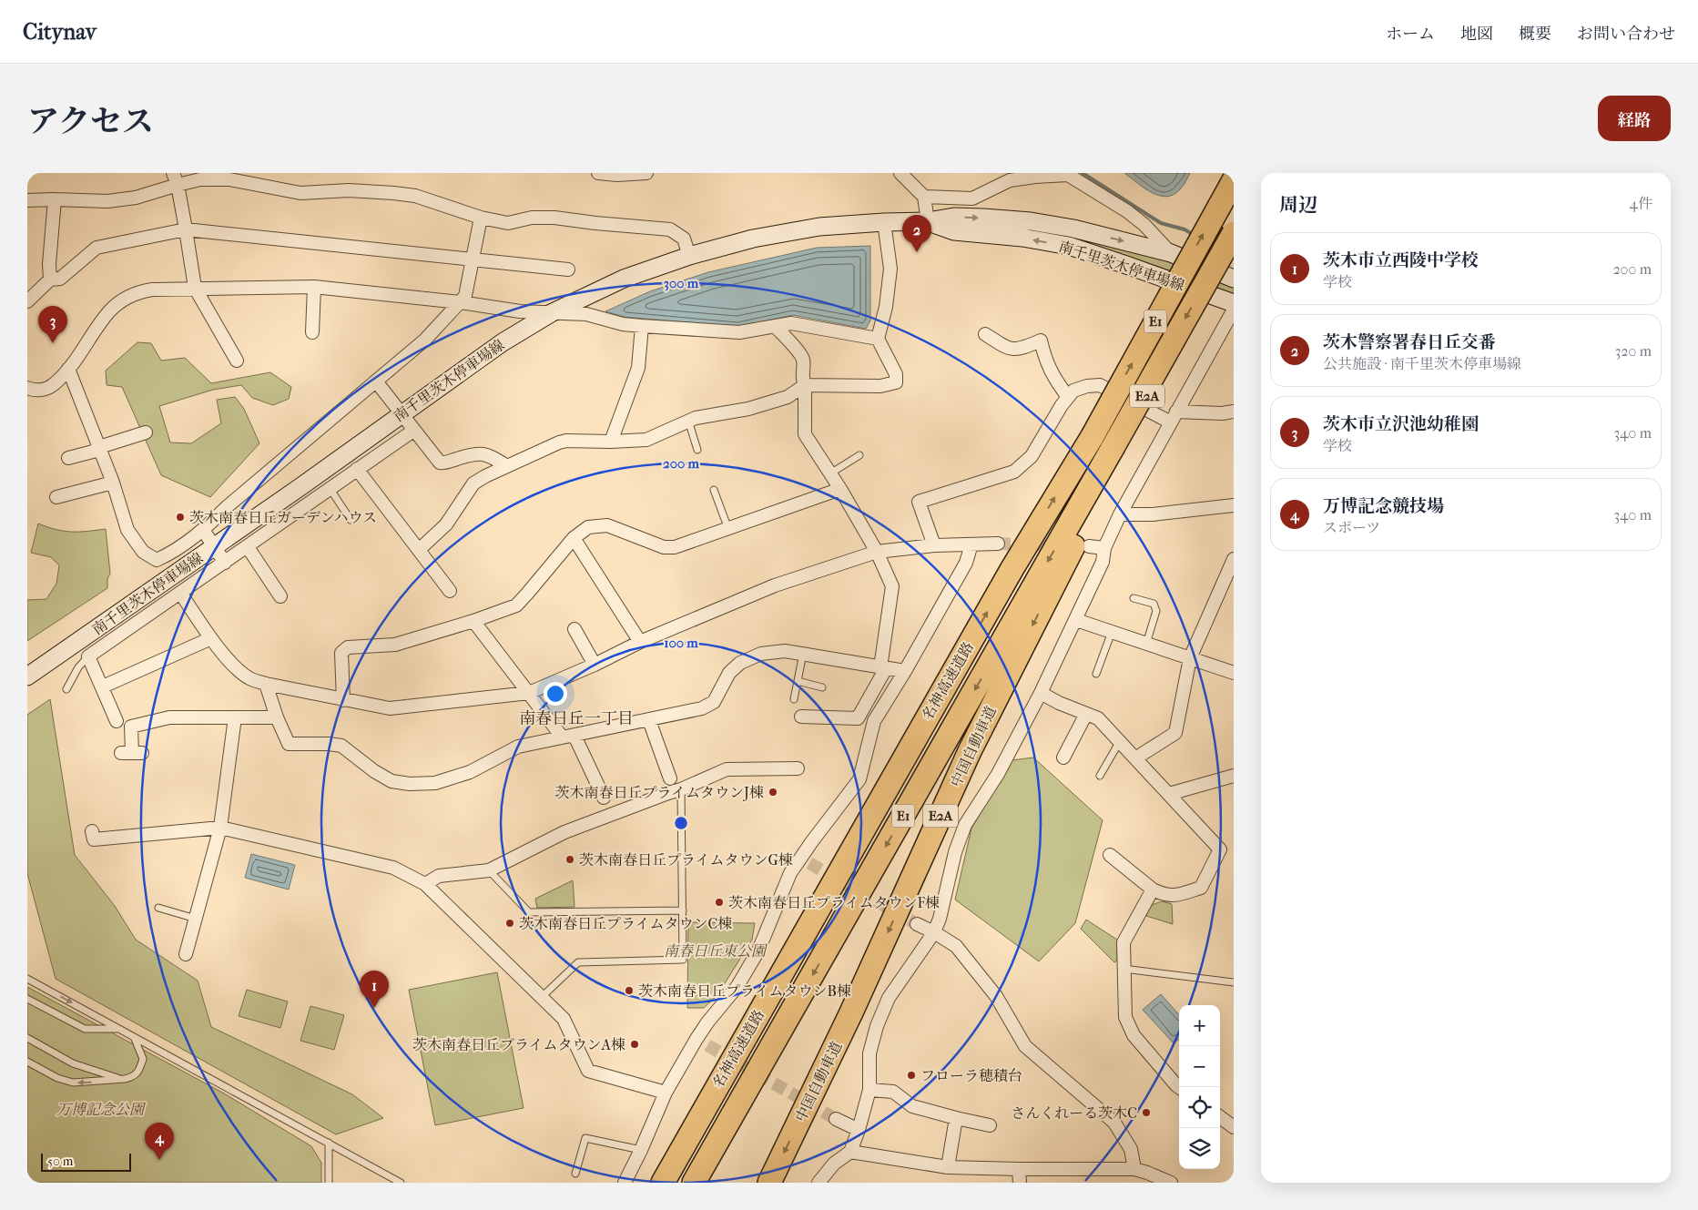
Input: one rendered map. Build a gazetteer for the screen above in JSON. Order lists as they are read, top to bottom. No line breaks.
{"streets":{"highway":["E1","E2A","名神高速道路","中国自動車道"],"main road":["南千里茨木停車場線"]},"crossings":[["E1","中国自動車道"],["名神高速道路","中国自動車道"]],"districts":["南春日丘一丁目"],"parks":["南春日丘東公園","万博記念公園"],"places":["茨木南春日丘ガーデンハウス","茨木南春日丘プライムタウンJ棟","茨木南春日丘プライムタウンG棟","茨木南春日丘プライムタウンF棟","茨木南春日丘プライムタウンC棟","茨木南春日丘プライムタウンB棟","茨木南春日丘プライムタウンA棟","フローラ穂積台","さんくれーる茨木C"],"scale_bar":"50 m","page":{"header":"Citynav","nav":["ホーム","地図","概要","お問い合わせ"],"title":"アクセス","buttons":"経路","heading":["周辺","4件"],"pins":["2","3","1","4"],"list":[{"mark":"1","name":"茨木市立西陵中学校","note":"学校","value":"200 m"},{"mark":"2","name":"茨木警察署春日丘交番","note":"公共施設 · 南千里茨木停車場線","value":"320 m"},{"mark":"3","name":"茨木市立沢池幼稚園","note":"学校","value":"340 m"},{"mark":"4","name":"万博記念競技場","note":"スポーツ","value":"340 m"}],"map_buttons":["+","−"],"scale":"50 m"},"rings":["300 m","200 m","100 m"]}
